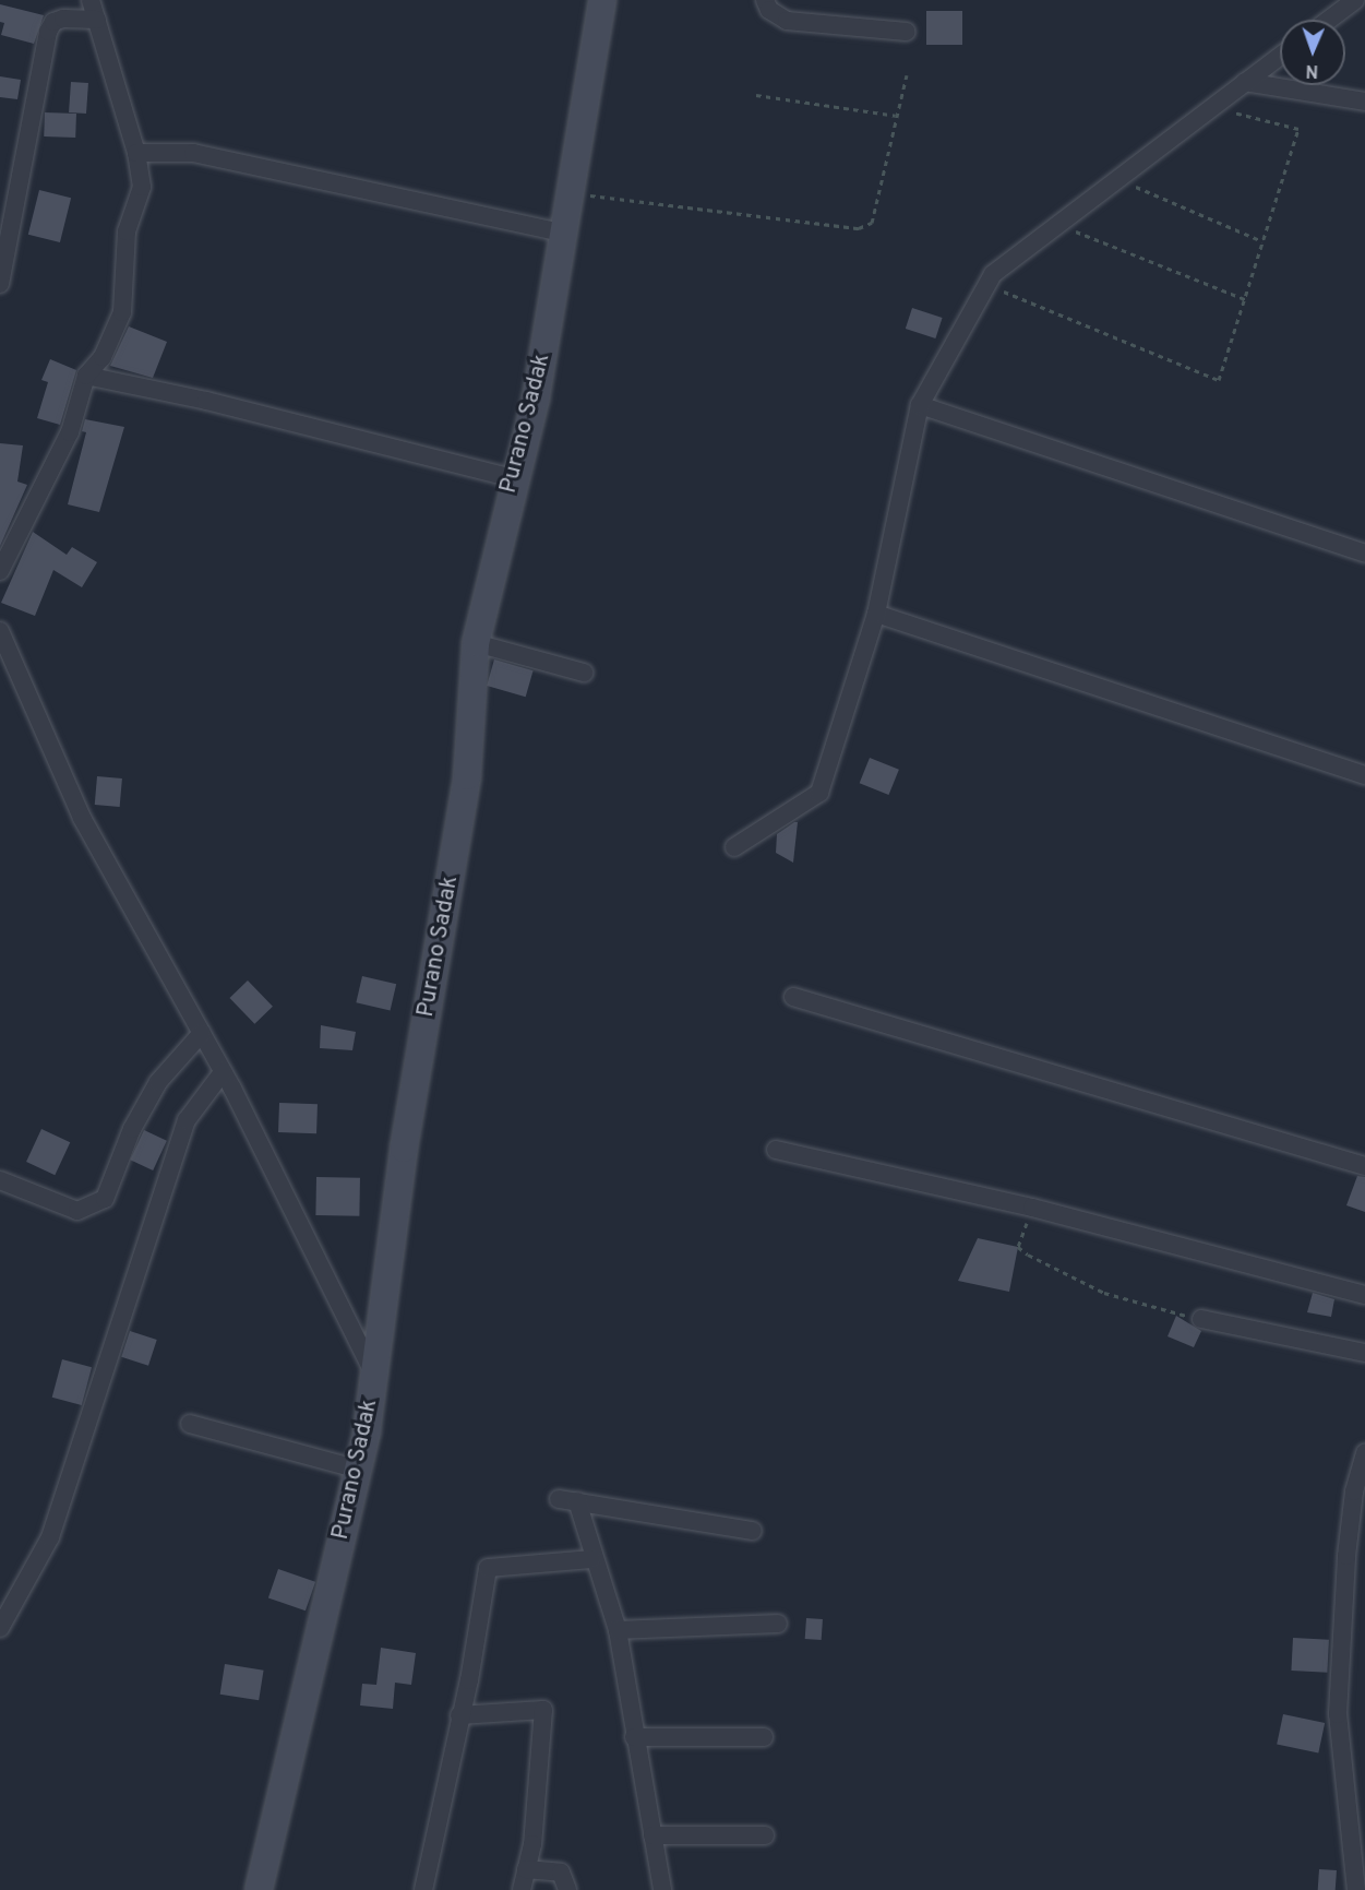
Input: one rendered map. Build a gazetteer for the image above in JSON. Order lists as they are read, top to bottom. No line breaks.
{"streets":{"main road":["Purano Sadak"]},"north":"bottom"}
